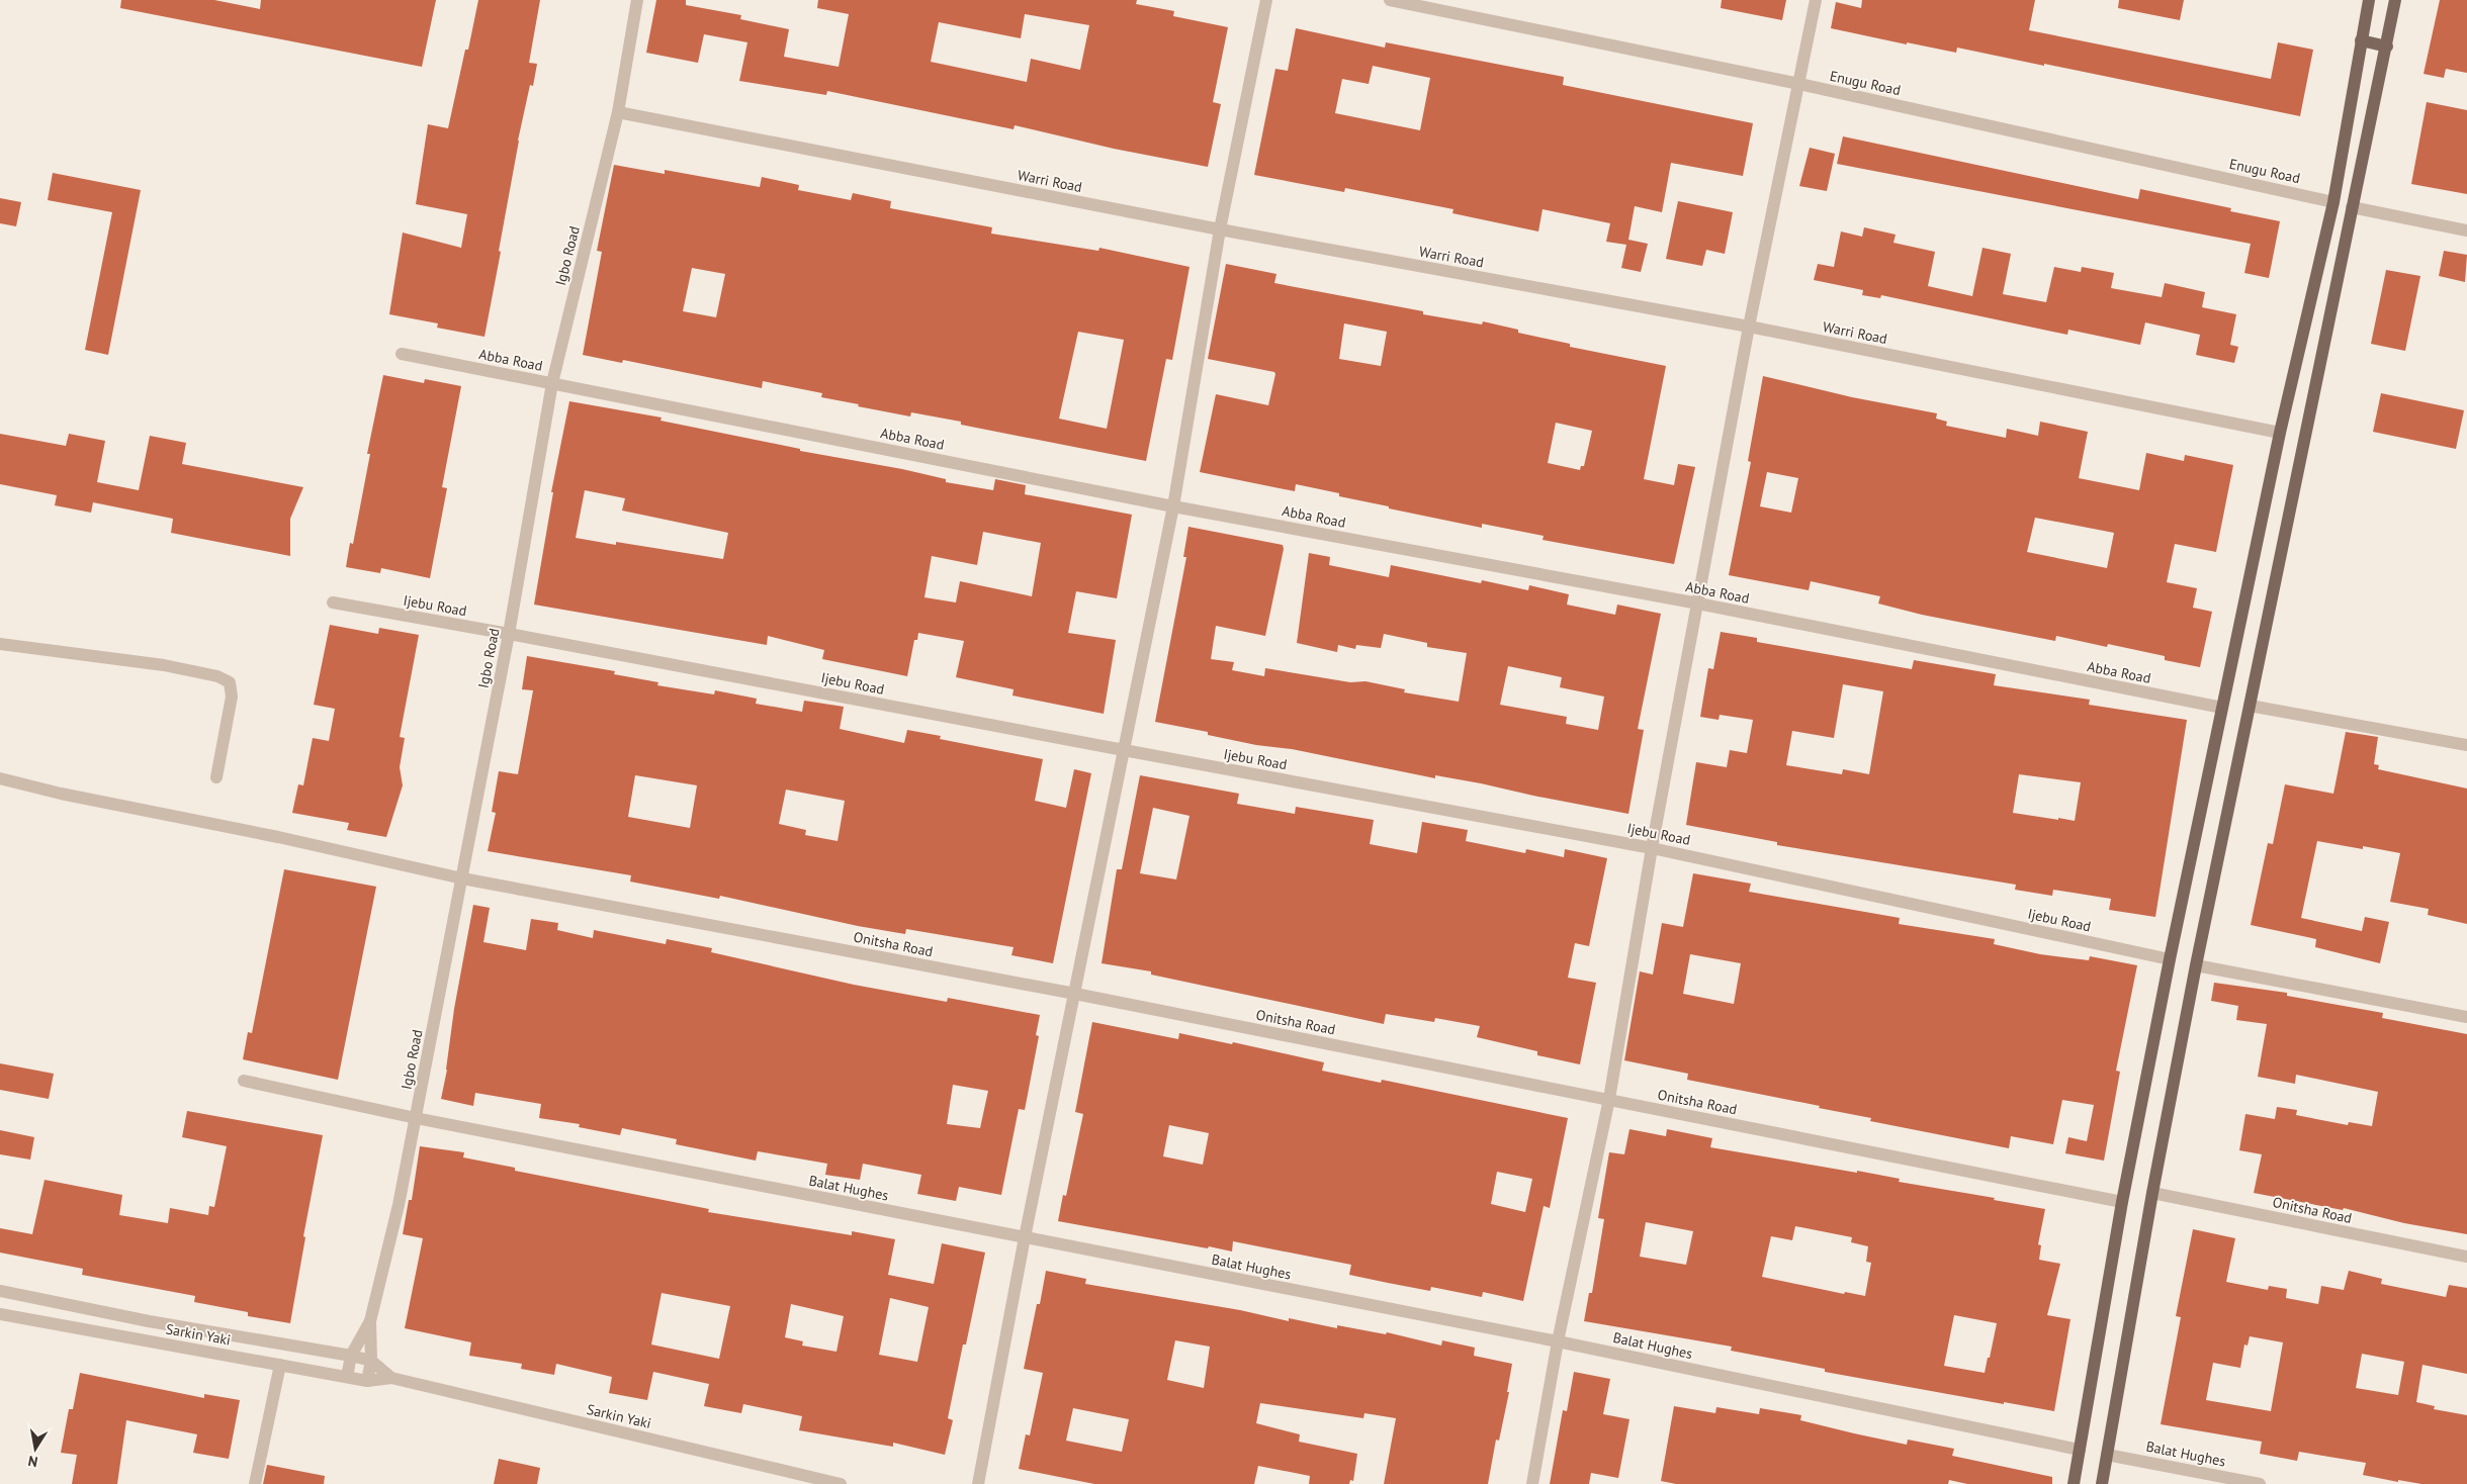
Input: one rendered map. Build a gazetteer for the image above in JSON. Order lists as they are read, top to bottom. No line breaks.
{"streets":{"street":["Enugu Road","Warri Road","Igbo Road","Abba Road","Ijebu Road","Onitsha Road","Balat Hughes","Sarkin Yaki"]},"crossings":[["Warri Road","Igbo Road"],["Igbo Road","Abba Road"],["Igbo Road","Ijebu Road"],["Igbo Road","Onitsha Road"],["Igbo Road","Balat Hughes"],["Igbo Road","Sarkin Yaki"]],"north":"bottom"}
